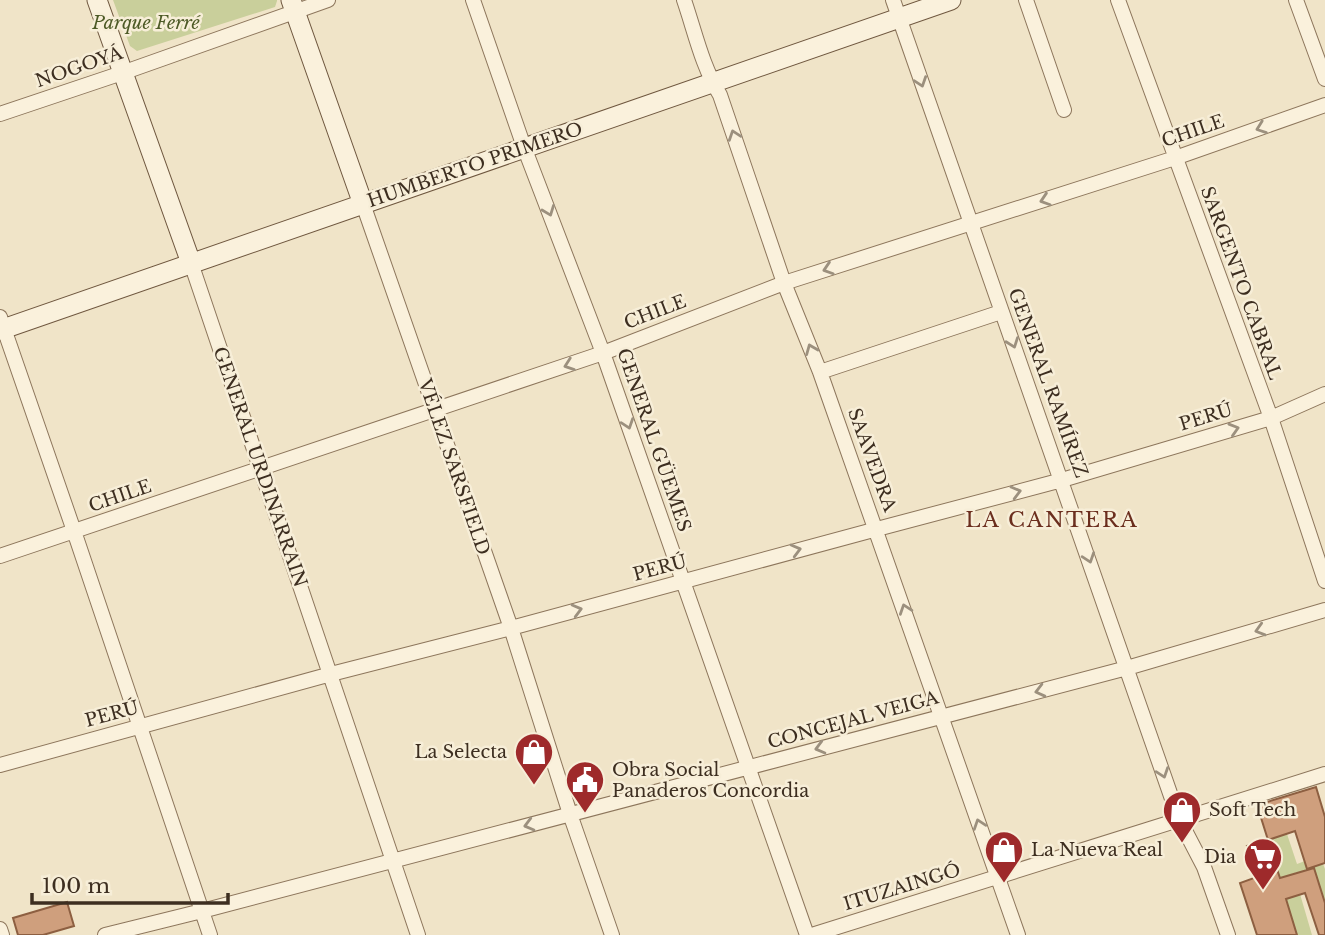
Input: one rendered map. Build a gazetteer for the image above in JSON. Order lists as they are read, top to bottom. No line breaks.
{"streets":{"street":["NOGOYÁ","CHILE","HUMBERTO PRIMERO","SARGENTO CABRAL","GENERAL RAMÍREZ","PERÚ","GENERAL GÜEMES","SAAVEDRA","GENERAL URDINARRAIN","VÉLEZ SARSFIELD","CONCEJAL VEIGA","ITUZAINGÓ"]},"crossings":[["NOGOYÁ","GENERAL URDINARRAIN"],["NOGOYÁ","VÉLEZ SARSFIELD"],["CHILE","SARGENTO CABRAL"],["CHILE","GENERAL RAMÍREZ"],["CHILE","GENERAL GÜEMES"],["CHILE","SAAVEDRA"],["CHILE","GENERAL URDINARRAIN"],["CHILE","VÉLEZ SARSFIELD"],["HUMBERTO PRIMERO","GENERAL RAMÍREZ"],["HUMBERTO PRIMERO","GENERAL GÜEMES"],["HUMBERTO PRIMERO","SAAVEDRA"],["HUMBERTO PRIMERO","GENERAL URDINARRAIN"],["HUMBERTO PRIMERO","VÉLEZ SARSFIELD"],["SARGENTO CABRAL","PERÚ"],["GENERAL RAMÍREZ","PERÚ"],["GENERAL RAMÍREZ","CONCEJAL VEIGA"],["GENERAL RAMÍREZ","ITUZAINGÓ"],["PERÚ","GENERAL GÜEMES"],["PERÚ","SAAVEDRA"],["PERÚ","GENERAL URDINARRAIN"],["PERÚ","VÉLEZ SARSFIELD"],["GENERAL GÜEMES","CONCEJAL VEIGA"],["GENERAL GÜEMES","ITUZAINGÓ"],["SAAVEDRA","CONCEJAL VEIGA"],["SAAVEDRA","ITUZAINGÓ"],["GENERAL URDINARRAIN","CONCEJAL VEIGA"],["VÉLEZ SARSFIELD","CONCEJAL VEIGA"]],"one_way":["CHILE","GENERAL RAMÍREZ","PERÚ","GENERAL GÜEMES","SAAVEDRA","CONCEJAL VEIGA"],"districts":["LA CANTERA"],"parks":["Parque Ferré"],"places":{"shop":["La Selecta","Soft Tech","La Nueva Real"],"public building":["Obra Social Panaderos Concordia"],"supermarket":["Dia"]},"scale_bar":"100 m"}
